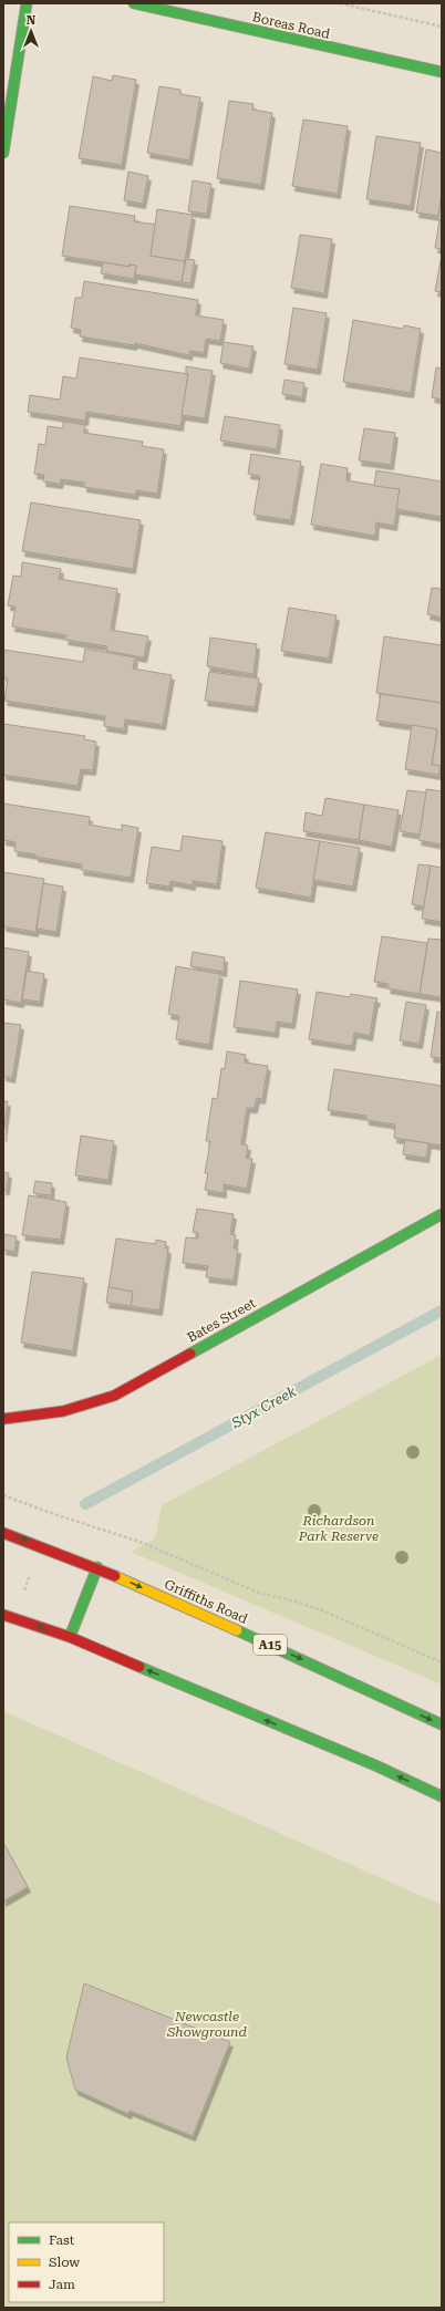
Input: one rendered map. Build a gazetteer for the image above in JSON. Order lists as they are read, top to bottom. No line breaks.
{"streets":{"main road":["Boreas Road","Bates Street","Griffiths Road","A15"]},"water":["Styx Creek"],"parks":["Richardson Park Reserve","Newcastle Showground"],"legend":["Fast","Slow","Jam"],"north":"top"}
